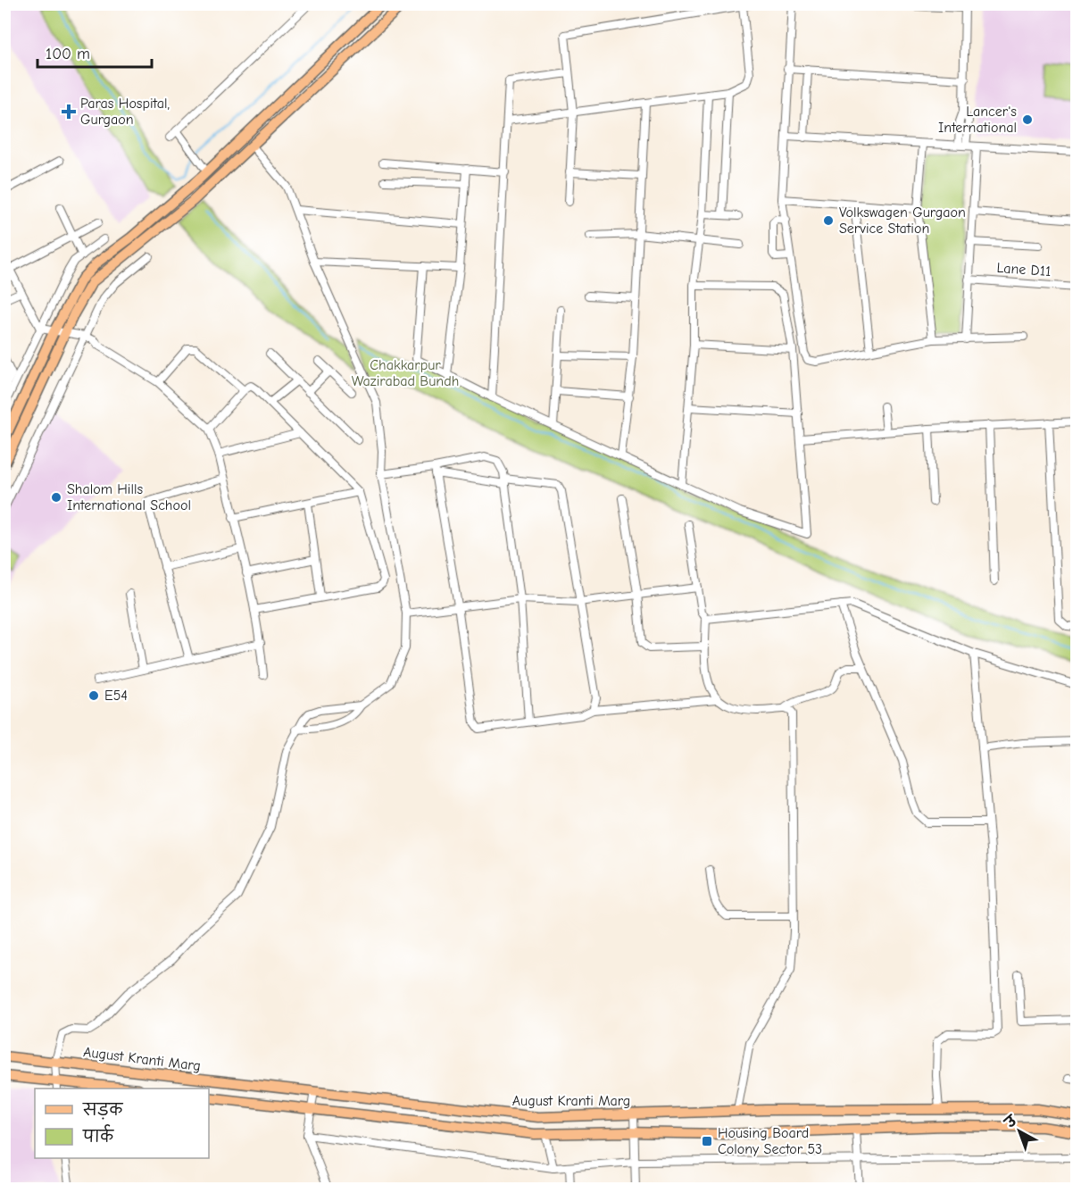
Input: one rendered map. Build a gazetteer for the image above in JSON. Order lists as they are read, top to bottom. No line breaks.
{"streets":{"main road":["August Kranti Marg"],"street":["Lane D11"]},"parks":["Chakkarpur Wazirabad Bundh"],"places":{"health":["Paras Hospital, Gurgaon"],"other":["Lancer's International","Volkswagen Gurgaon Service Station","Shalom Hills International School","E54"],"transit":["Housing Board Colony Sector 53"]},"legend":["सड़क","पार्क"],"scale_bar":"100 m","north":"top left"}
